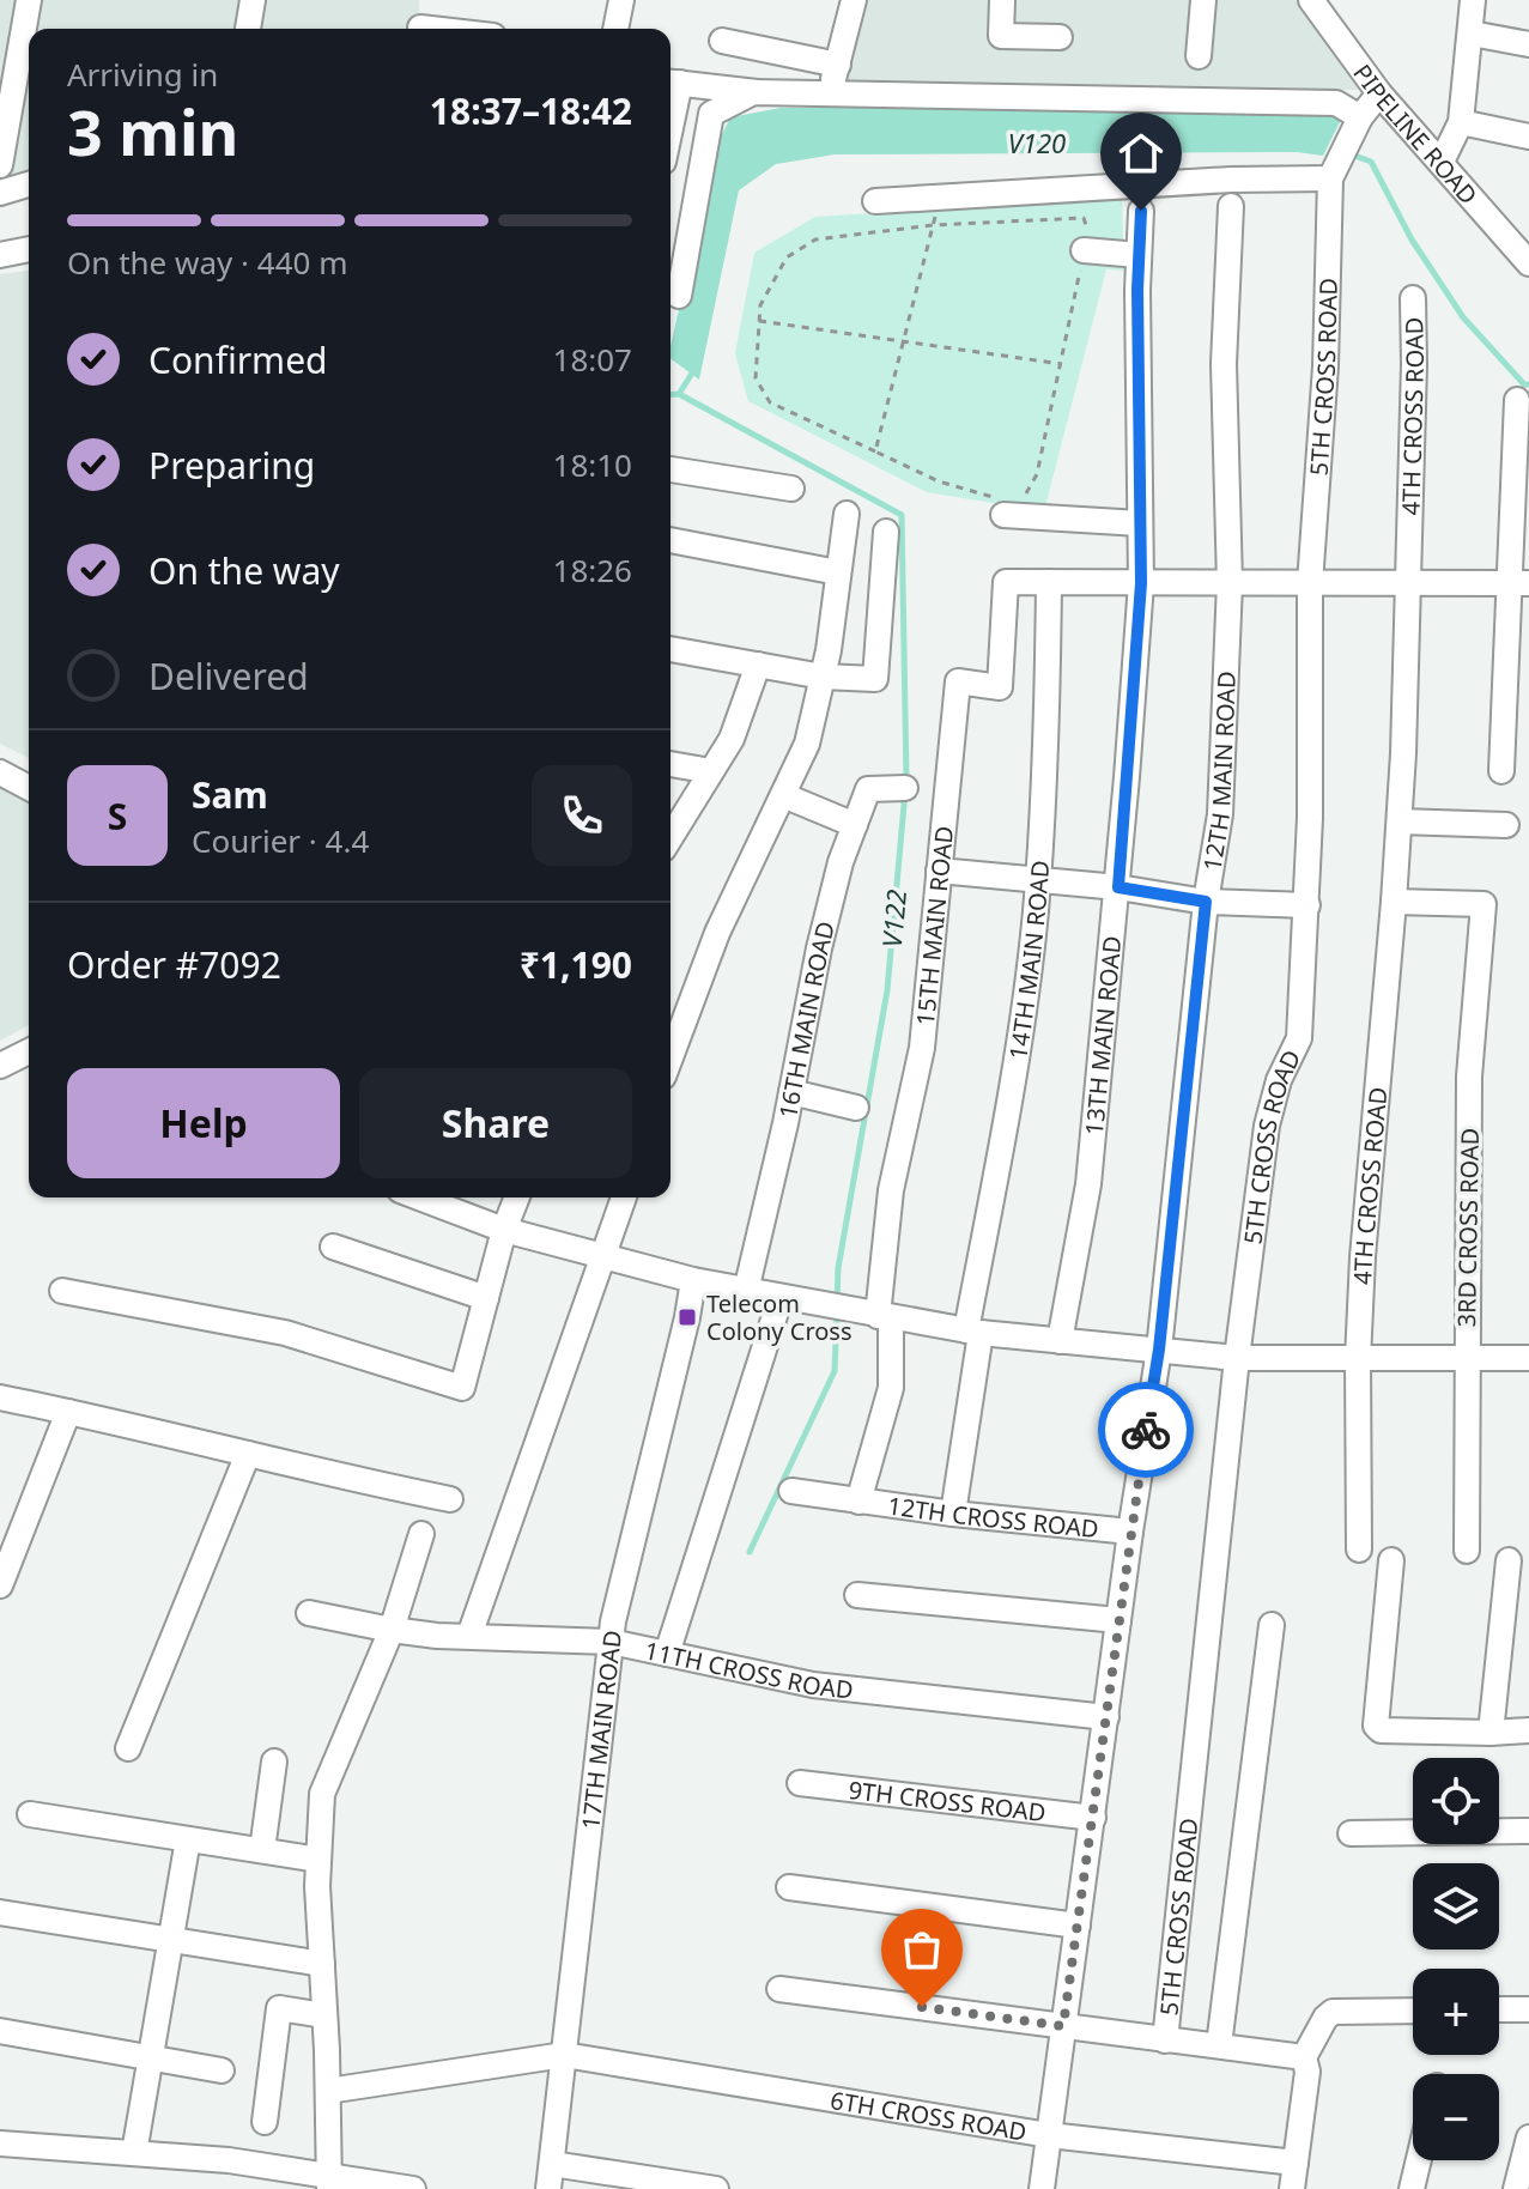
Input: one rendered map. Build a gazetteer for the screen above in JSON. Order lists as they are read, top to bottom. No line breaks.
{"streets":{"street":["PIPELINE ROAD","5TH CROSS ROAD","4TH CROSS ROAD","12TH MAIN ROAD","15TH MAIN ROAD","14TH MAIN ROAD","16TH MAIN ROAD","13TH MAIN ROAD","3RD CROSS ROAD","12TH CROSS ROAD","11TH CROSS ROAD","17TH MAIN ROAD","9TH CROSS ROAD","6TH CROSS ROAD"]},"crossings":[["PIPELINE ROAD","5TH CROSS ROAD"],["4TH CROSS ROAD","3RD CROSS ROAD"],["12TH MAIN ROAD","12TH CROSS ROAD"],["12TH MAIN ROAD","11TH CROSS ROAD"],["12TH MAIN ROAD","9TH CROSS ROAD"],["12TH MAIN ROAD","6TH CROSS ROAD"],["15TH MAIN ROAD","14TH MAIN ROAD"],["15TH MAIN ROAD","12TH CROSS ROAD"],["14TH MAIN ROAD","12TH CROSS ROAD"],["11TH CROSS ROAD","17TH MAIN ROAD"],["17TH MAIN ROAD","6TH CROSS ROAD"]],"water":["V120","V122"],"places":{"transit":["Telecom Colony Cross"]},"page":{"heading":["3 min","Arriving in","18:37–18:42"],"panel":["Sam","Courier · 4.4","Order #7092","₹1,190"],"bar":"On the way · 440 m","list":[["Confirmed","18:07"],["Preparing","18:10"],["On the way","18:26"],"Delivered"],"round":"S","buttons":["Help","Share"],"map_buttons":["+","−"]}}
